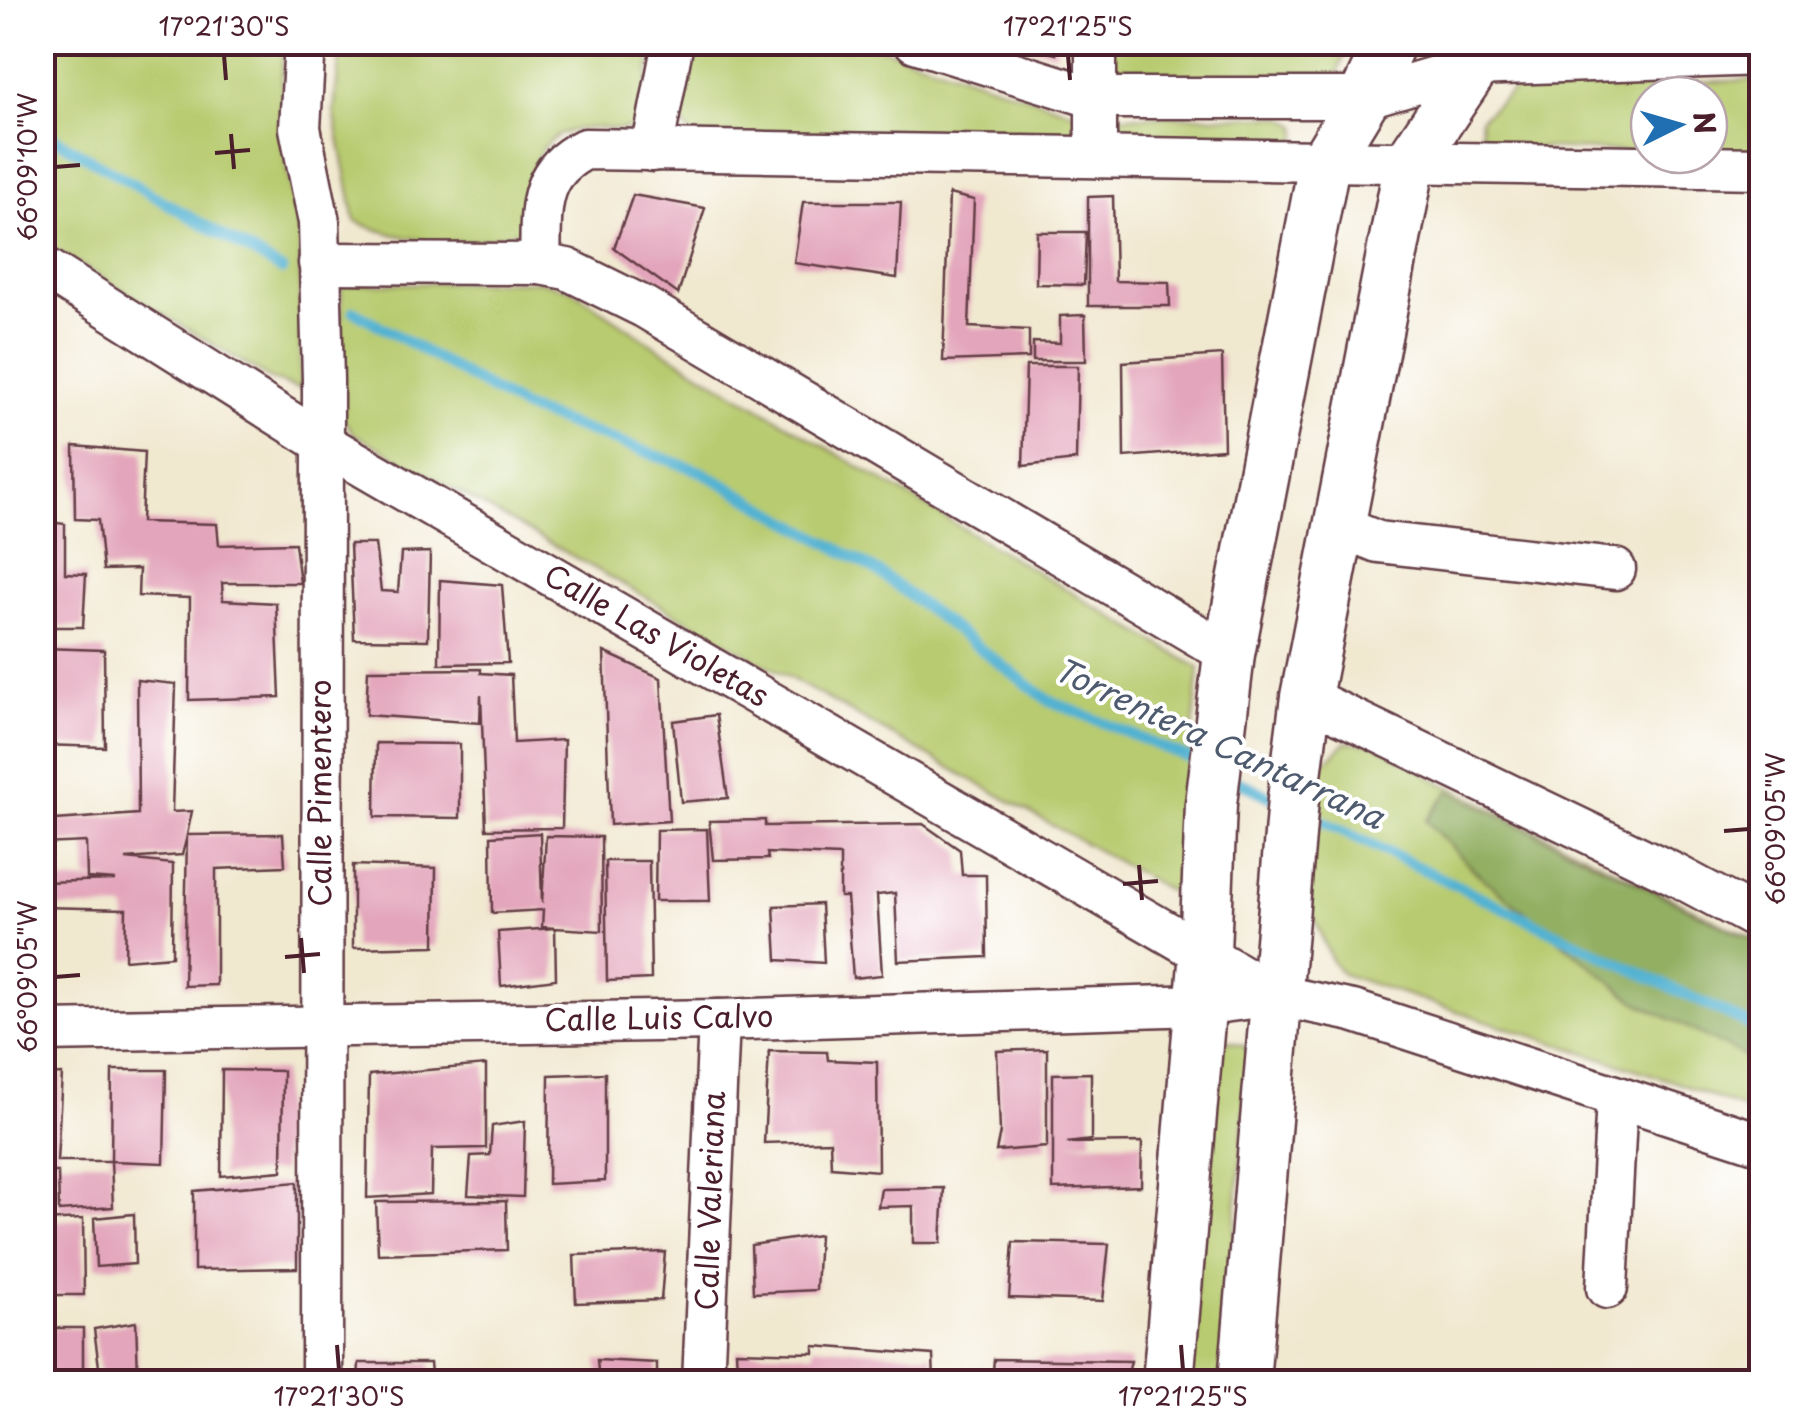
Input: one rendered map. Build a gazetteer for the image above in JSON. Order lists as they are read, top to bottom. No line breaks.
{"streets":{"street":["Calle Las Violetas","Calle Pimentero","Calle Luis Calvo","Calle Valeriana"]},"crossings":[["Calle Las Violetas","Calle Pimentero"],["Calle Las Violetas","Calle Luis Calvo"],["Calle Pimentero","Calle Luis Calvo"],["Calle Luis Calvo","Calle Valeriana"]],"water":["Torrentera Cantarrana"],"north":"right","coordinates":["17°21'30\"S","17°21'25\"S","66°09'10\"W","66°09'05\"W"]}
